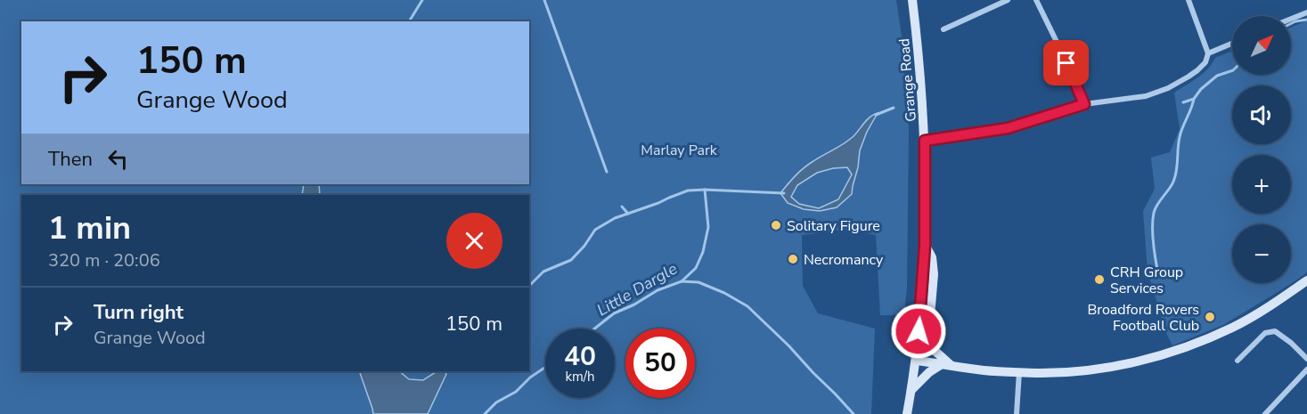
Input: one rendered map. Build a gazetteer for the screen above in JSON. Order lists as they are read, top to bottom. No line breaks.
{"streets":{"main road":["Grange Road"]},"water":["Little Dargle"],"parks":["Marlay Park"],"places":["Solitary Figure","Necromancy","CRH Group Services","Broadford Rovers Football Club"],"north":"top right","page":{"map_buttons":["+","−"],"turn":["150 m","Grange Wood"],"then":"Then","heading":["1 min","320 m · 20:06"],"list":[{"name":"Turn right","note":"Grange Wood","value":"150 m"}],"speed":"40 km/h","limit":"50"}}
